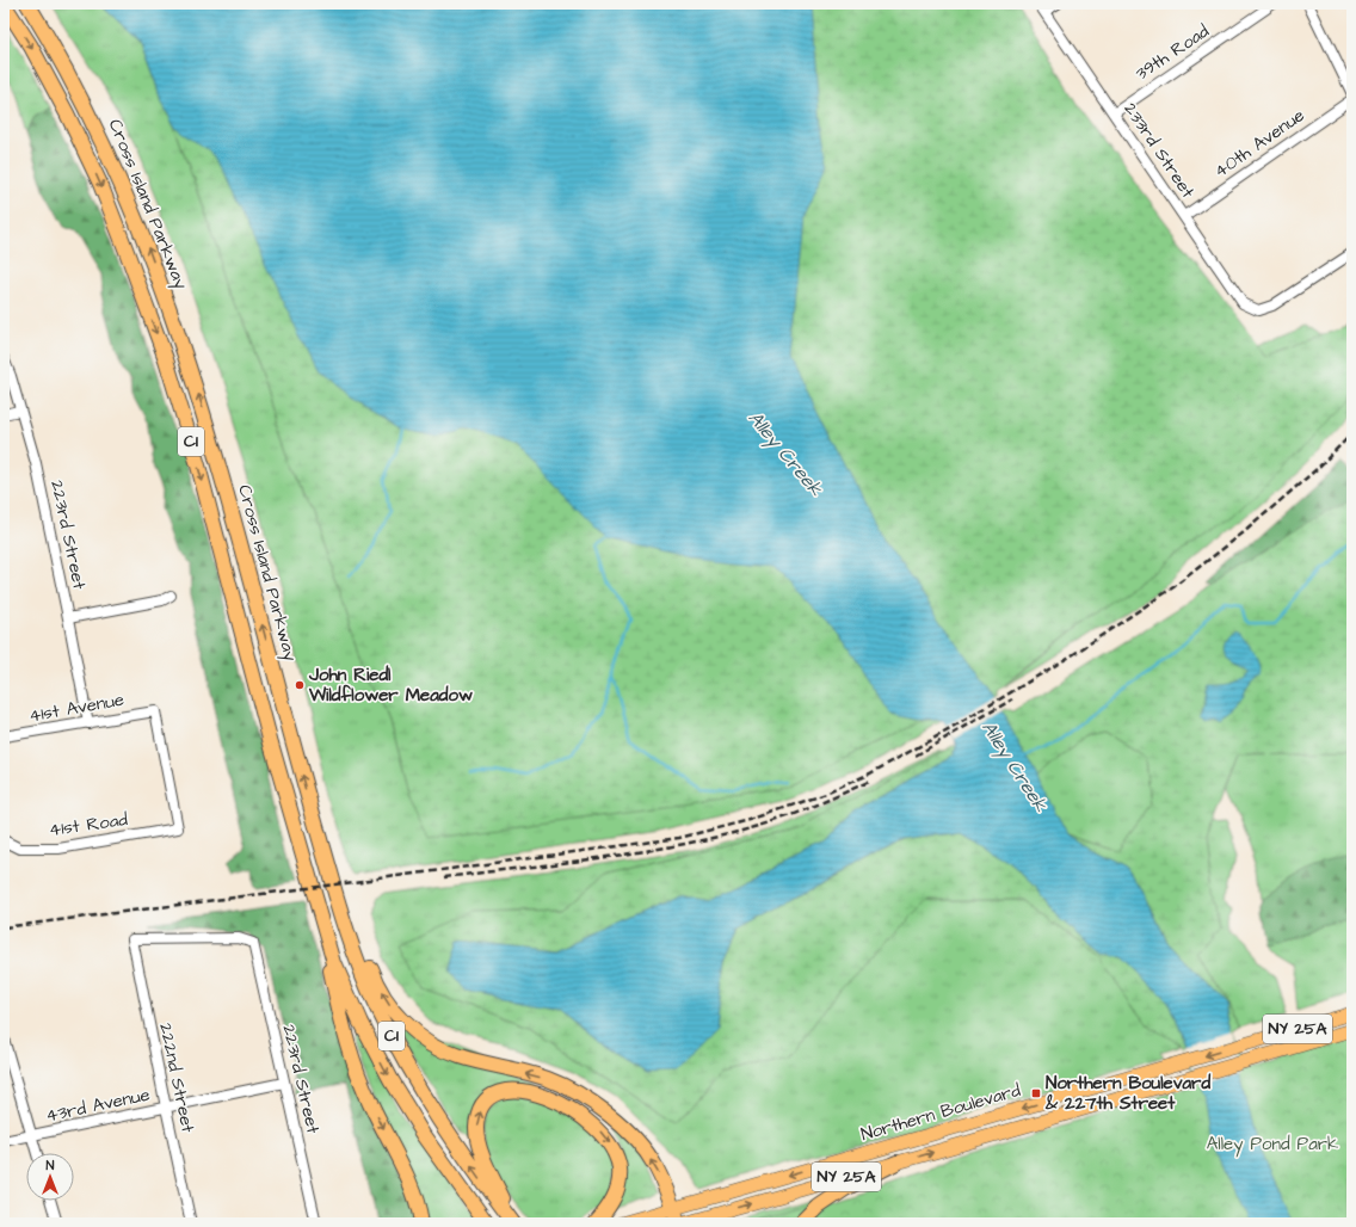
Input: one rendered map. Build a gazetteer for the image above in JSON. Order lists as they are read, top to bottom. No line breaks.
{"streets":{"highway":["Cross Island Parkway","CI"],"main road":["NY 25A","Northern Boulevard"],"street":["39th Road","40th Avenue","233rd Street","223rd Street","41st Avenue","41st Road","222nd Street","43rd Avenue"]},"crossings":[["39th Road","233rd Street"],["40th Avenue","233rd Street"],["223rd Street","41st Avenue"],["223rd Street","222nd Street"],["223rd Street","43rd Avenue"],["41st Avenue","41st Road"],["222nd Street","43rd Avenue"]],"water":["Alley Creek"],"parks":["Alley Pond Park"],"places":{"other":["John Riedl Wildflower Meadow"],"transit":["Northern Boulevard & 227th Street"]},"north":"top"}
